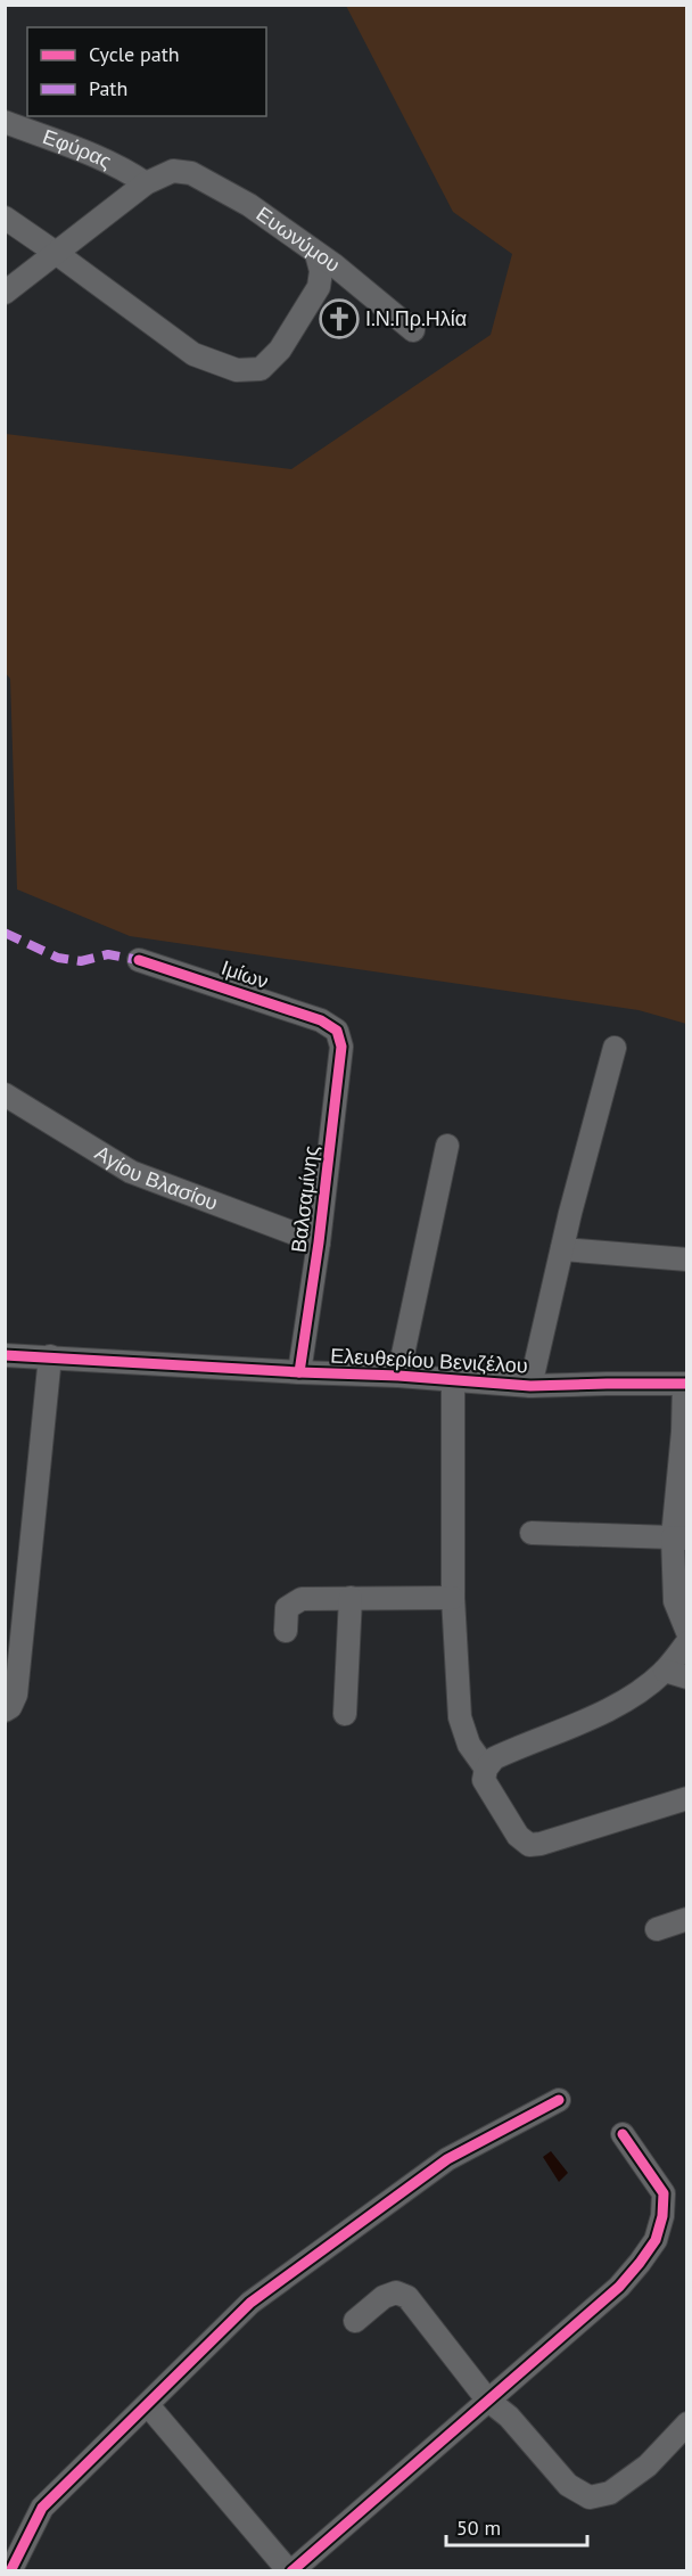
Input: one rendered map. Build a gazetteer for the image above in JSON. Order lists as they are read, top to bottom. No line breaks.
{"streets":{"street":["Εφύρας","Ευωνύμου","Ιμίων","Αγίου Βλασίου","Βαλσαμίνης","Ελευθερίου Βενιζέλου"]},"crossings":[["Εφύρας","Ευωνύμου"],["Ιμίων","Βαλσαμίνης"],["Αγίου Βλασίου","Βαλσαμίνης"],["Βαλσαμίνης","Ελευθερίου Βενιζέλου"]],"places":{"church":["Ι.Ν.Πρ.Ηλία"]},"legend":["Cycle path","Path"],"scale_bar":"50 m"}
